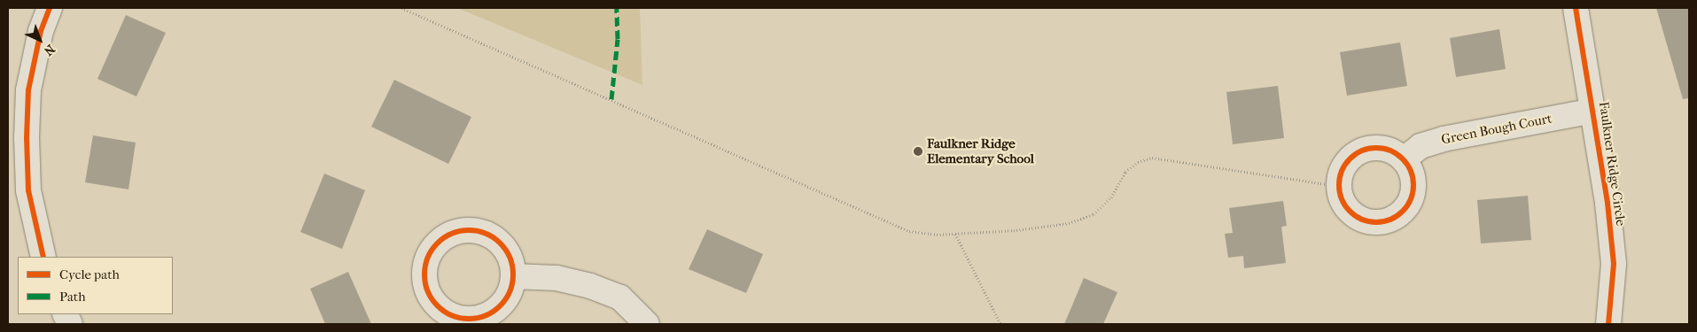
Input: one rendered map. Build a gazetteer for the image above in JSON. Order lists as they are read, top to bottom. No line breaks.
{"streets":{"street":["Green Bough Court","Faulkner Ridge Circle"]},"crossings":[["Green Bough Court","Faulkner Ridge Circle"]],"places":["Faulkner Ridge Elementary School"],"legend":["Cycle path","Path"],"north":"bottom right"}
